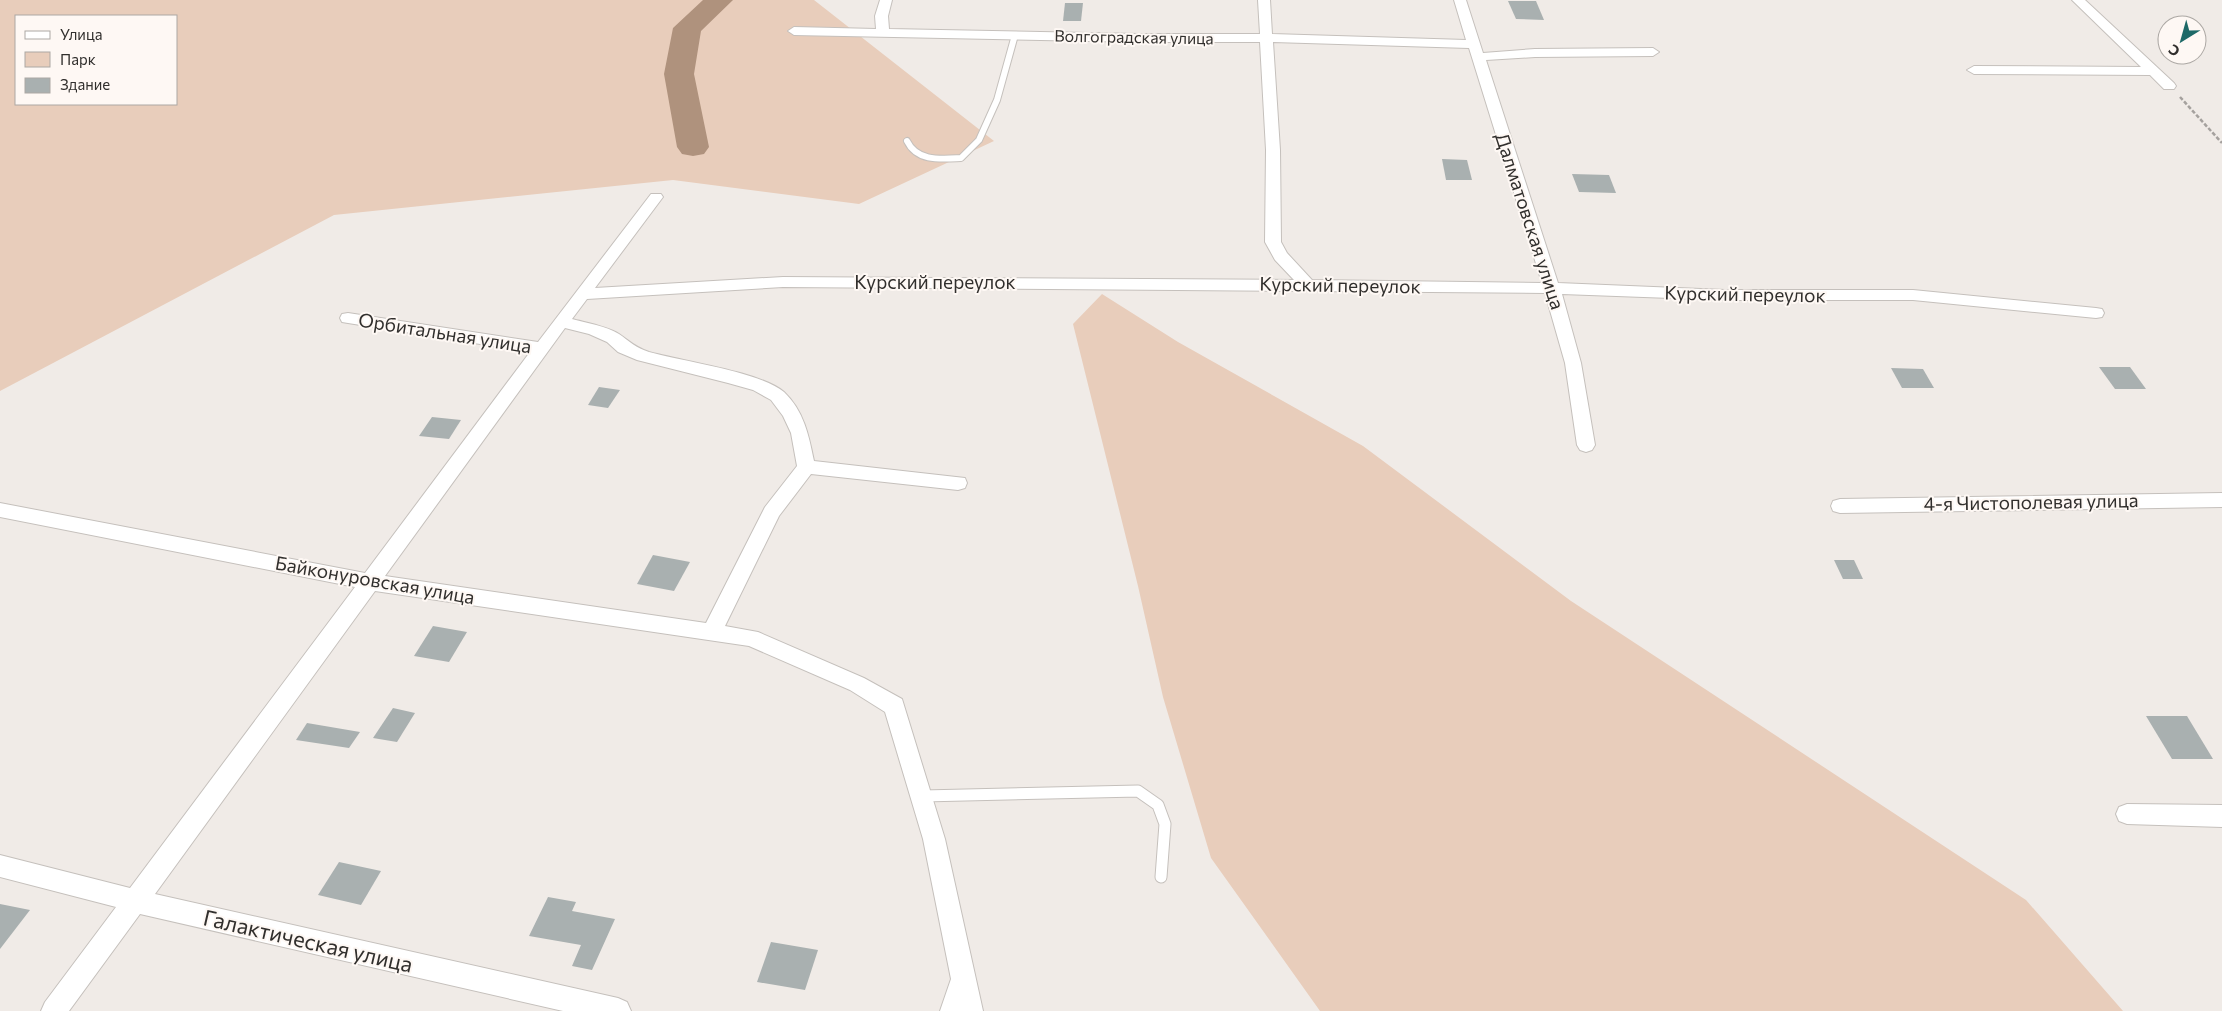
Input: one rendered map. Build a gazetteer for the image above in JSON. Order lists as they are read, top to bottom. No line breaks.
{"streets":{"street":["Волгоградская улица","Далматовская улица","Курский переулок","Орбитальная улица","4-я Чистополевая улица","Байконуровская улица","Галактическая улица"]},"crossings":[["Волгоградская улица","Далматовская улица"],["Далматовская улица","Курский переулок"]],"legend":["Улица","Парк","Здание"],"north":"bottom left"}
